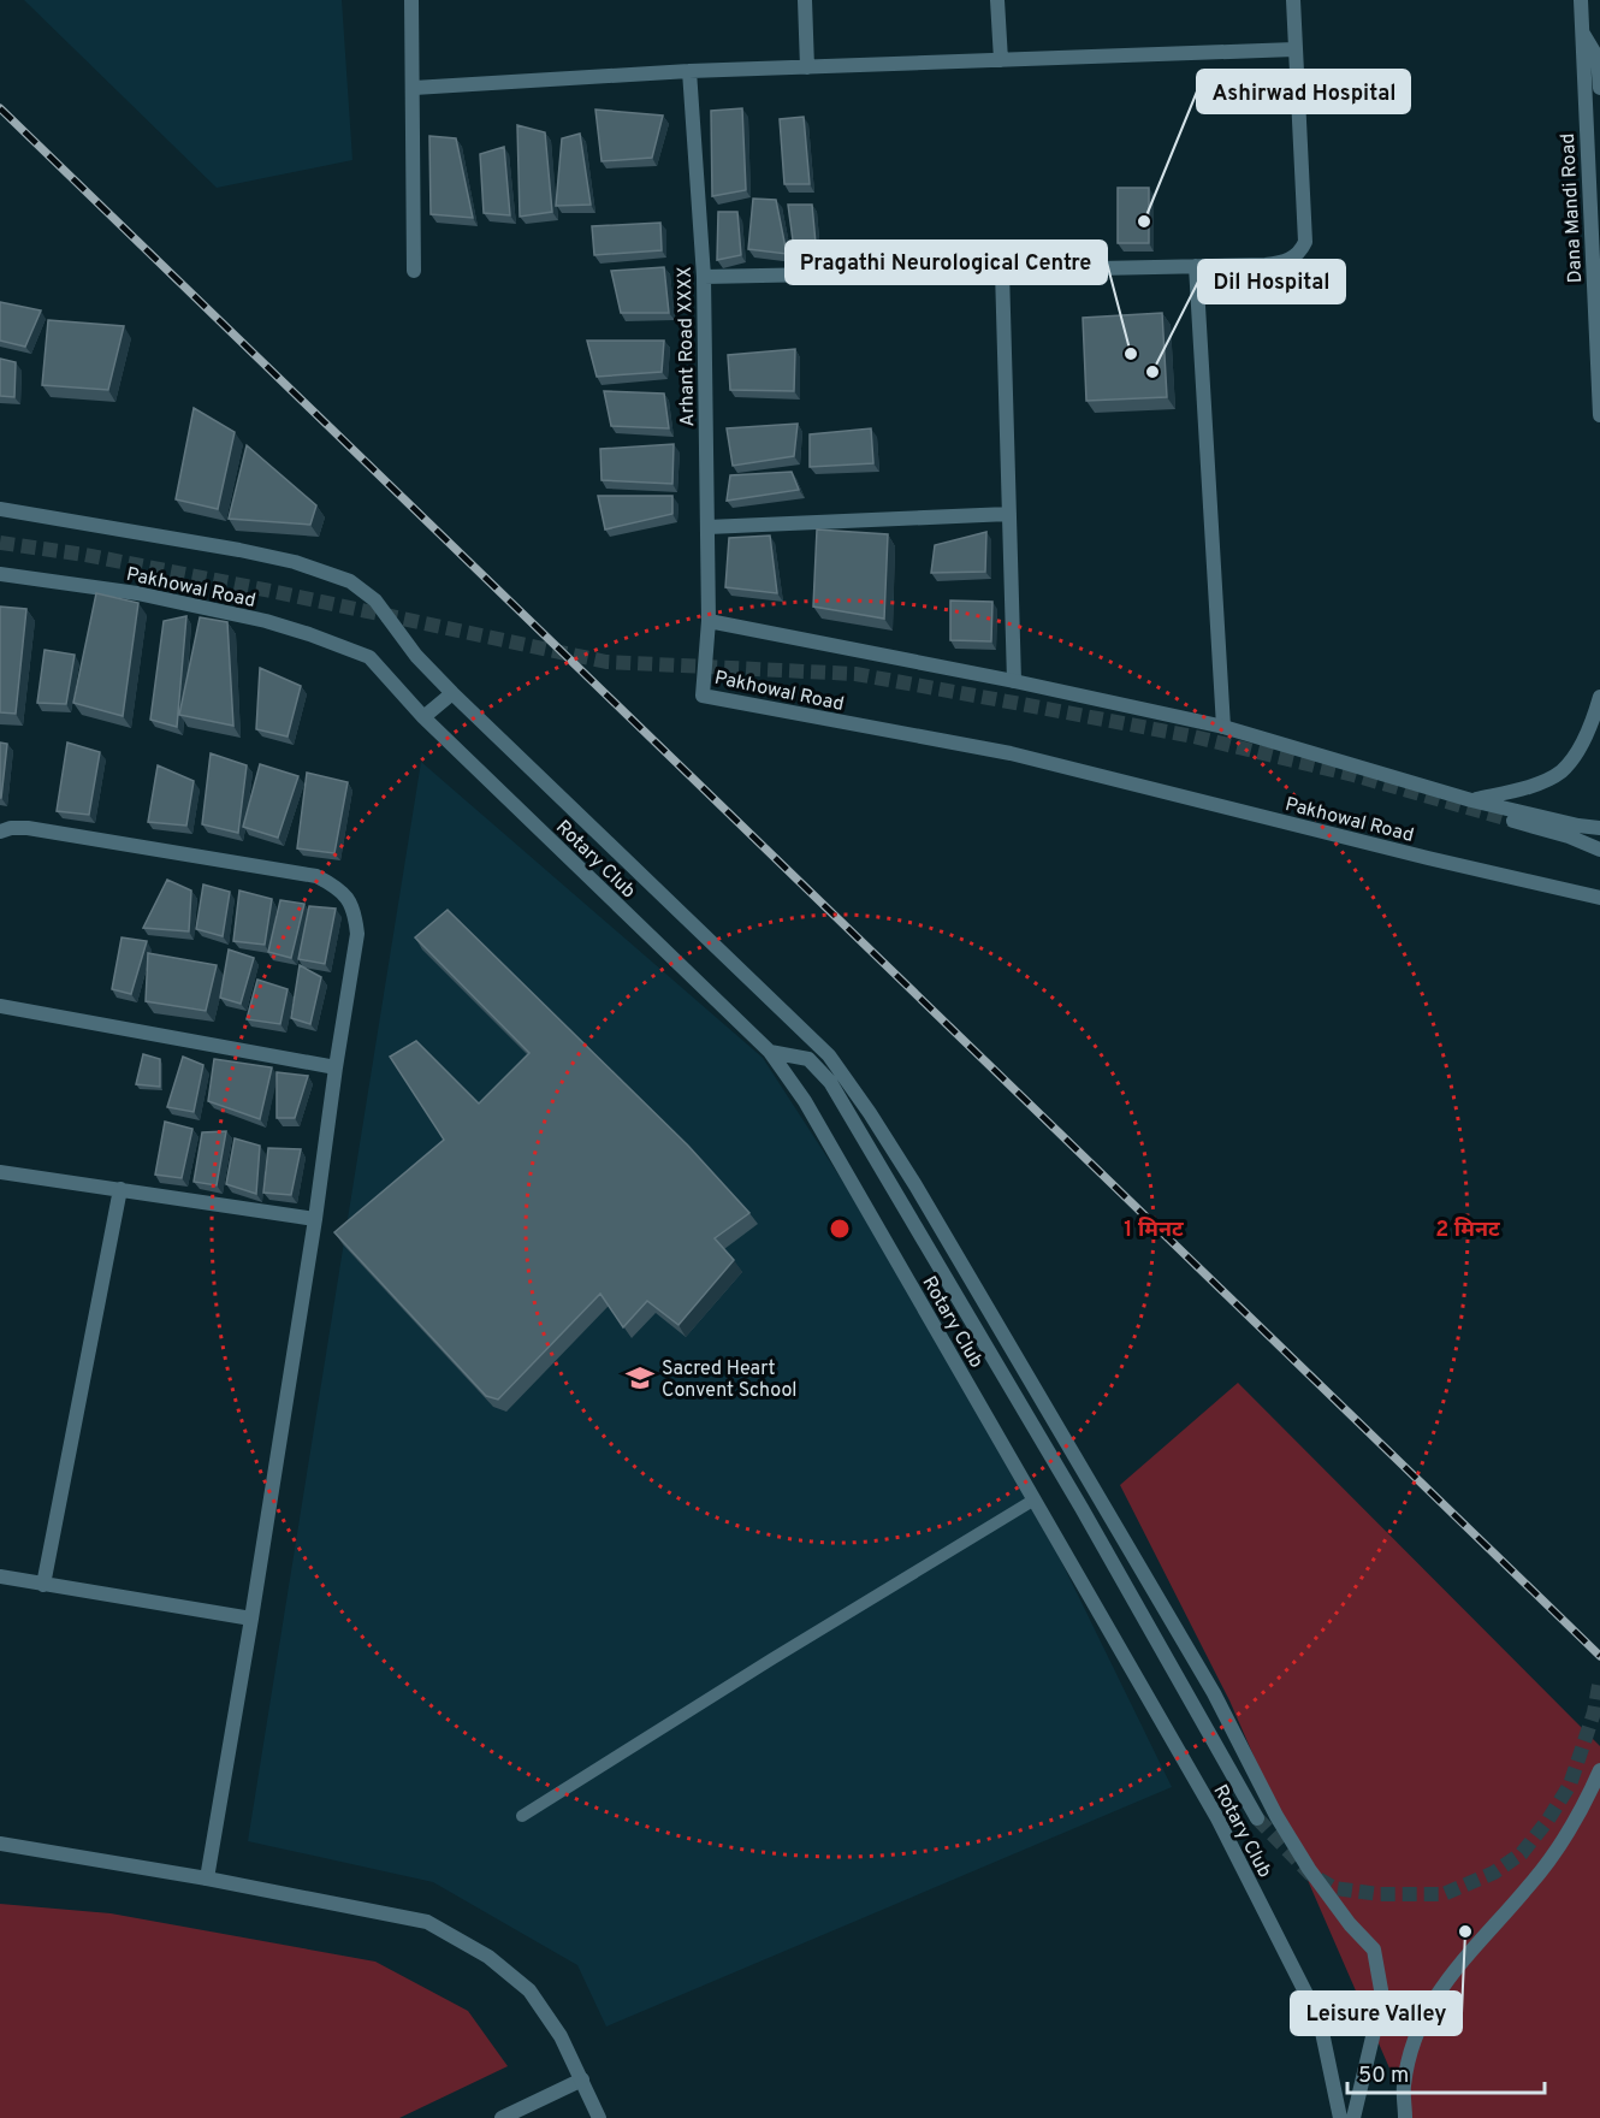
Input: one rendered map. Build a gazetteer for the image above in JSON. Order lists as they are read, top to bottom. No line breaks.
{"streets":{"street":["Dana Mandi Road","Arhant Road XXXX","Pakhowal Road","Rotary Club"]},"crossings":[["Arhant Road XXXX","Pakhowal Road"],["Pakhowal Road","Rotary Club"]],"places":{"other":["Ashirwad Hospital","Pragathi Neurological Centre","Dil Hospital","Leisure Valley"],"school or university":["Sacred Heart Convent School"]},"scale_bar":"50 m","rings":["1 मिनट","2 मिनट"]}
